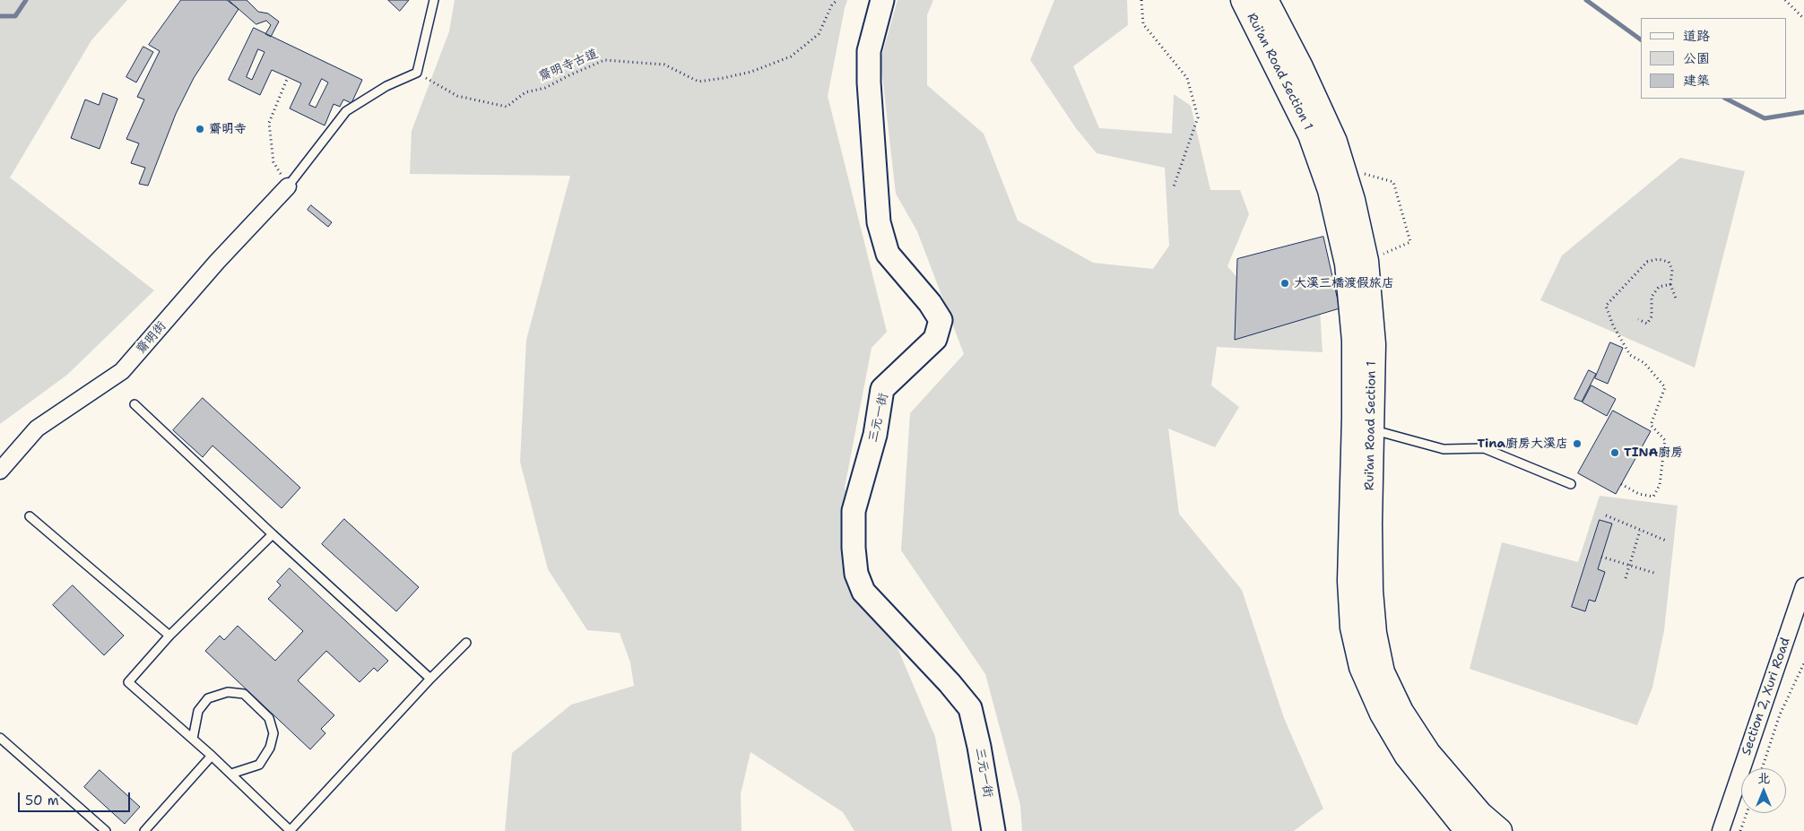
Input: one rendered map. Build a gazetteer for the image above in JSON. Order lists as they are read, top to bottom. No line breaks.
{"streets":{"main road":["Rui'an Road Section 1"],"street":["齋明街","三元一街","Section 2, Xuri Road"],"path":["齋明寺古道"]},"places":["齋明寺","大溪三橋渡假旅店","Tina廚房大溪店","TINA廚房"],"legend":["道路","公園","建築"],"scale_bar":"50 m","north":"top"}
